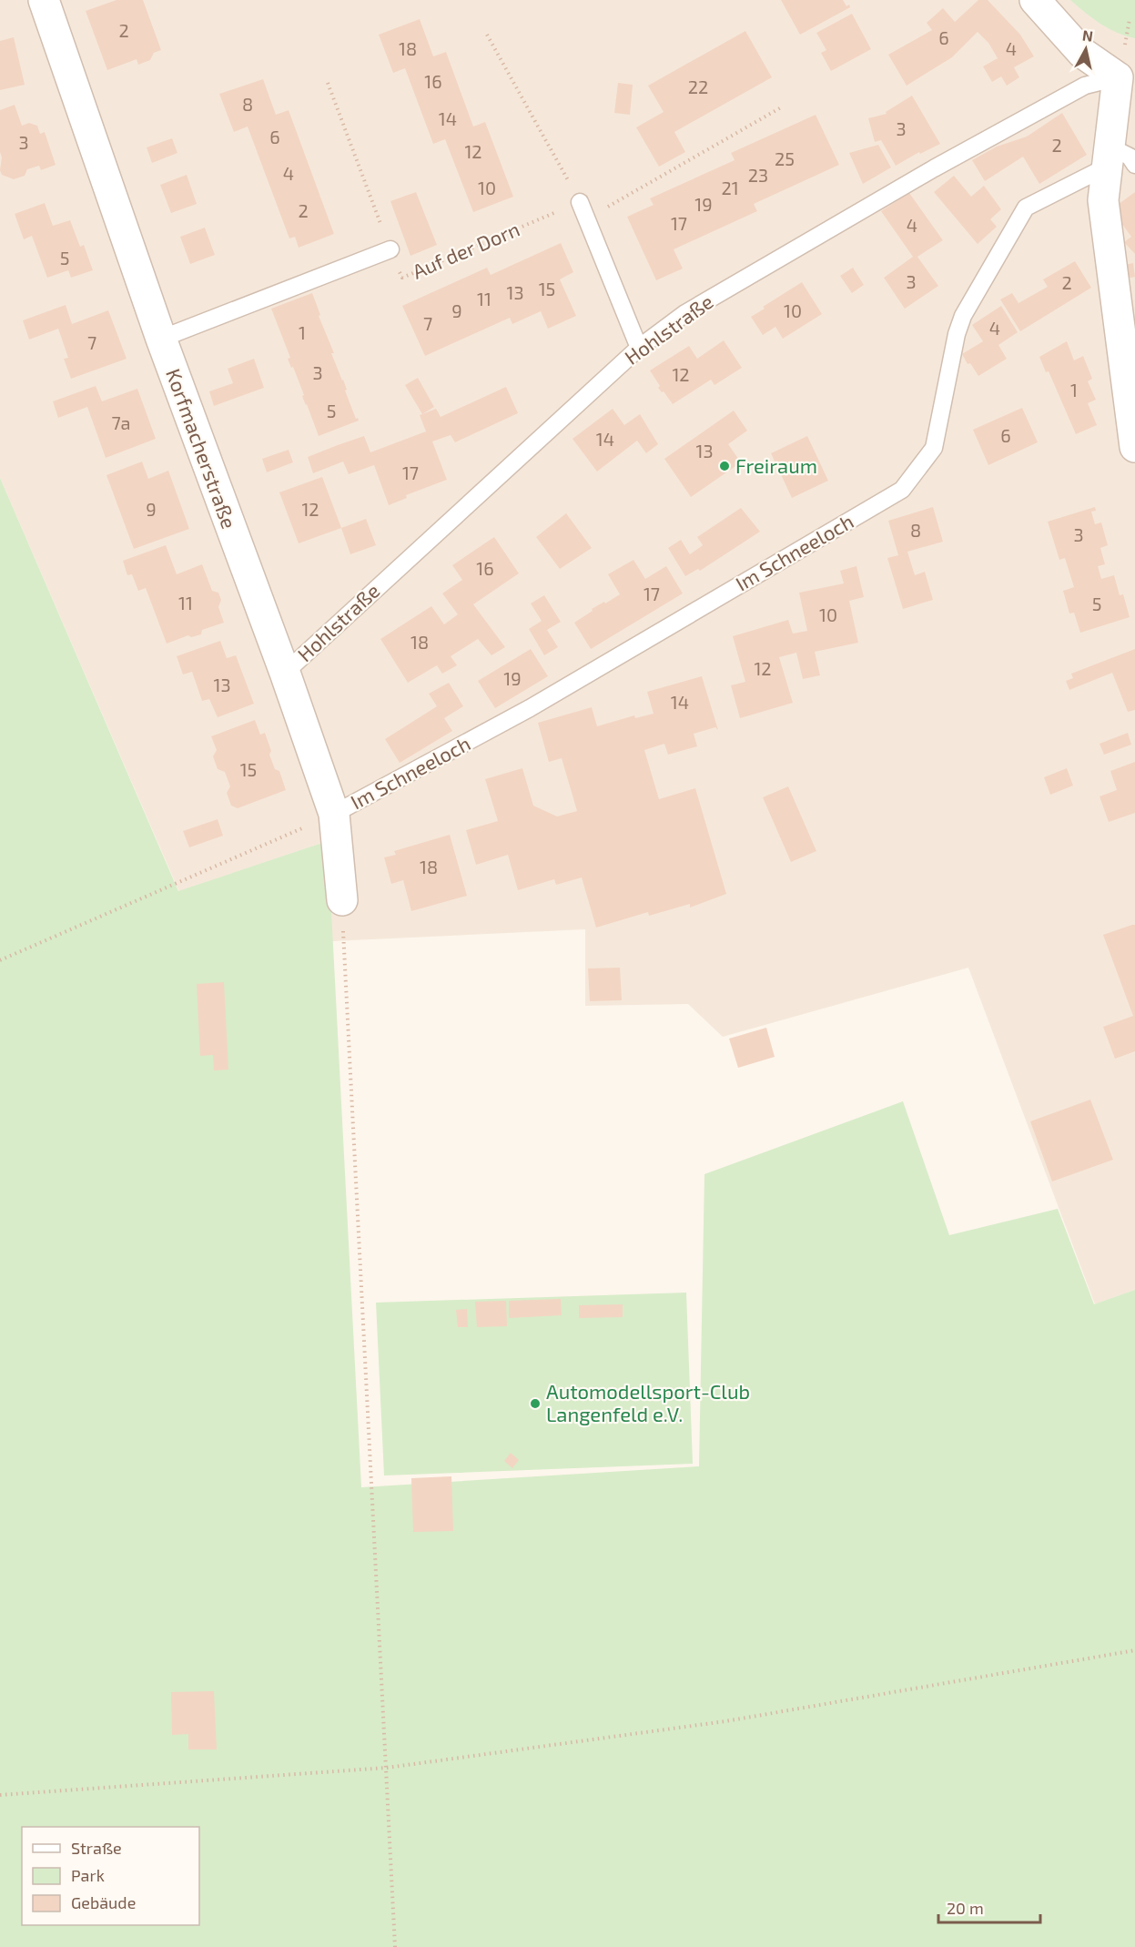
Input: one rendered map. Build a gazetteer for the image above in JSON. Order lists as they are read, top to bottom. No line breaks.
{"streets":{"street":["Korfmacherstraße"],"lane":["Auf der Dorn","Hohlstraße","Im Schneeloch"]},"crossings":[["Auf der Dorn","Korfmacherstraße"],["Hohlstraße","Korfmacherstraße"],["Korfmacherstraße","Im Schneeloch"]],"places":["Freiraum","Automodellsport-Club Langenfeld e.V."],"house_numbers":["2","6","18","4","16","22","8","14","3","6","3","2","12","25","4","23","10","21","19","2","17","4","5","3","2","15","13","11","9","10","7","4","1","7","3","12","1","5","7a","6","14","13","17","9","12","8","3","16","17","11","5","10","18","12","19","13","14","15","18"],"legend":["Straße","Park","Gebäude"],"scale_bar":"20 m","north":"top"}
